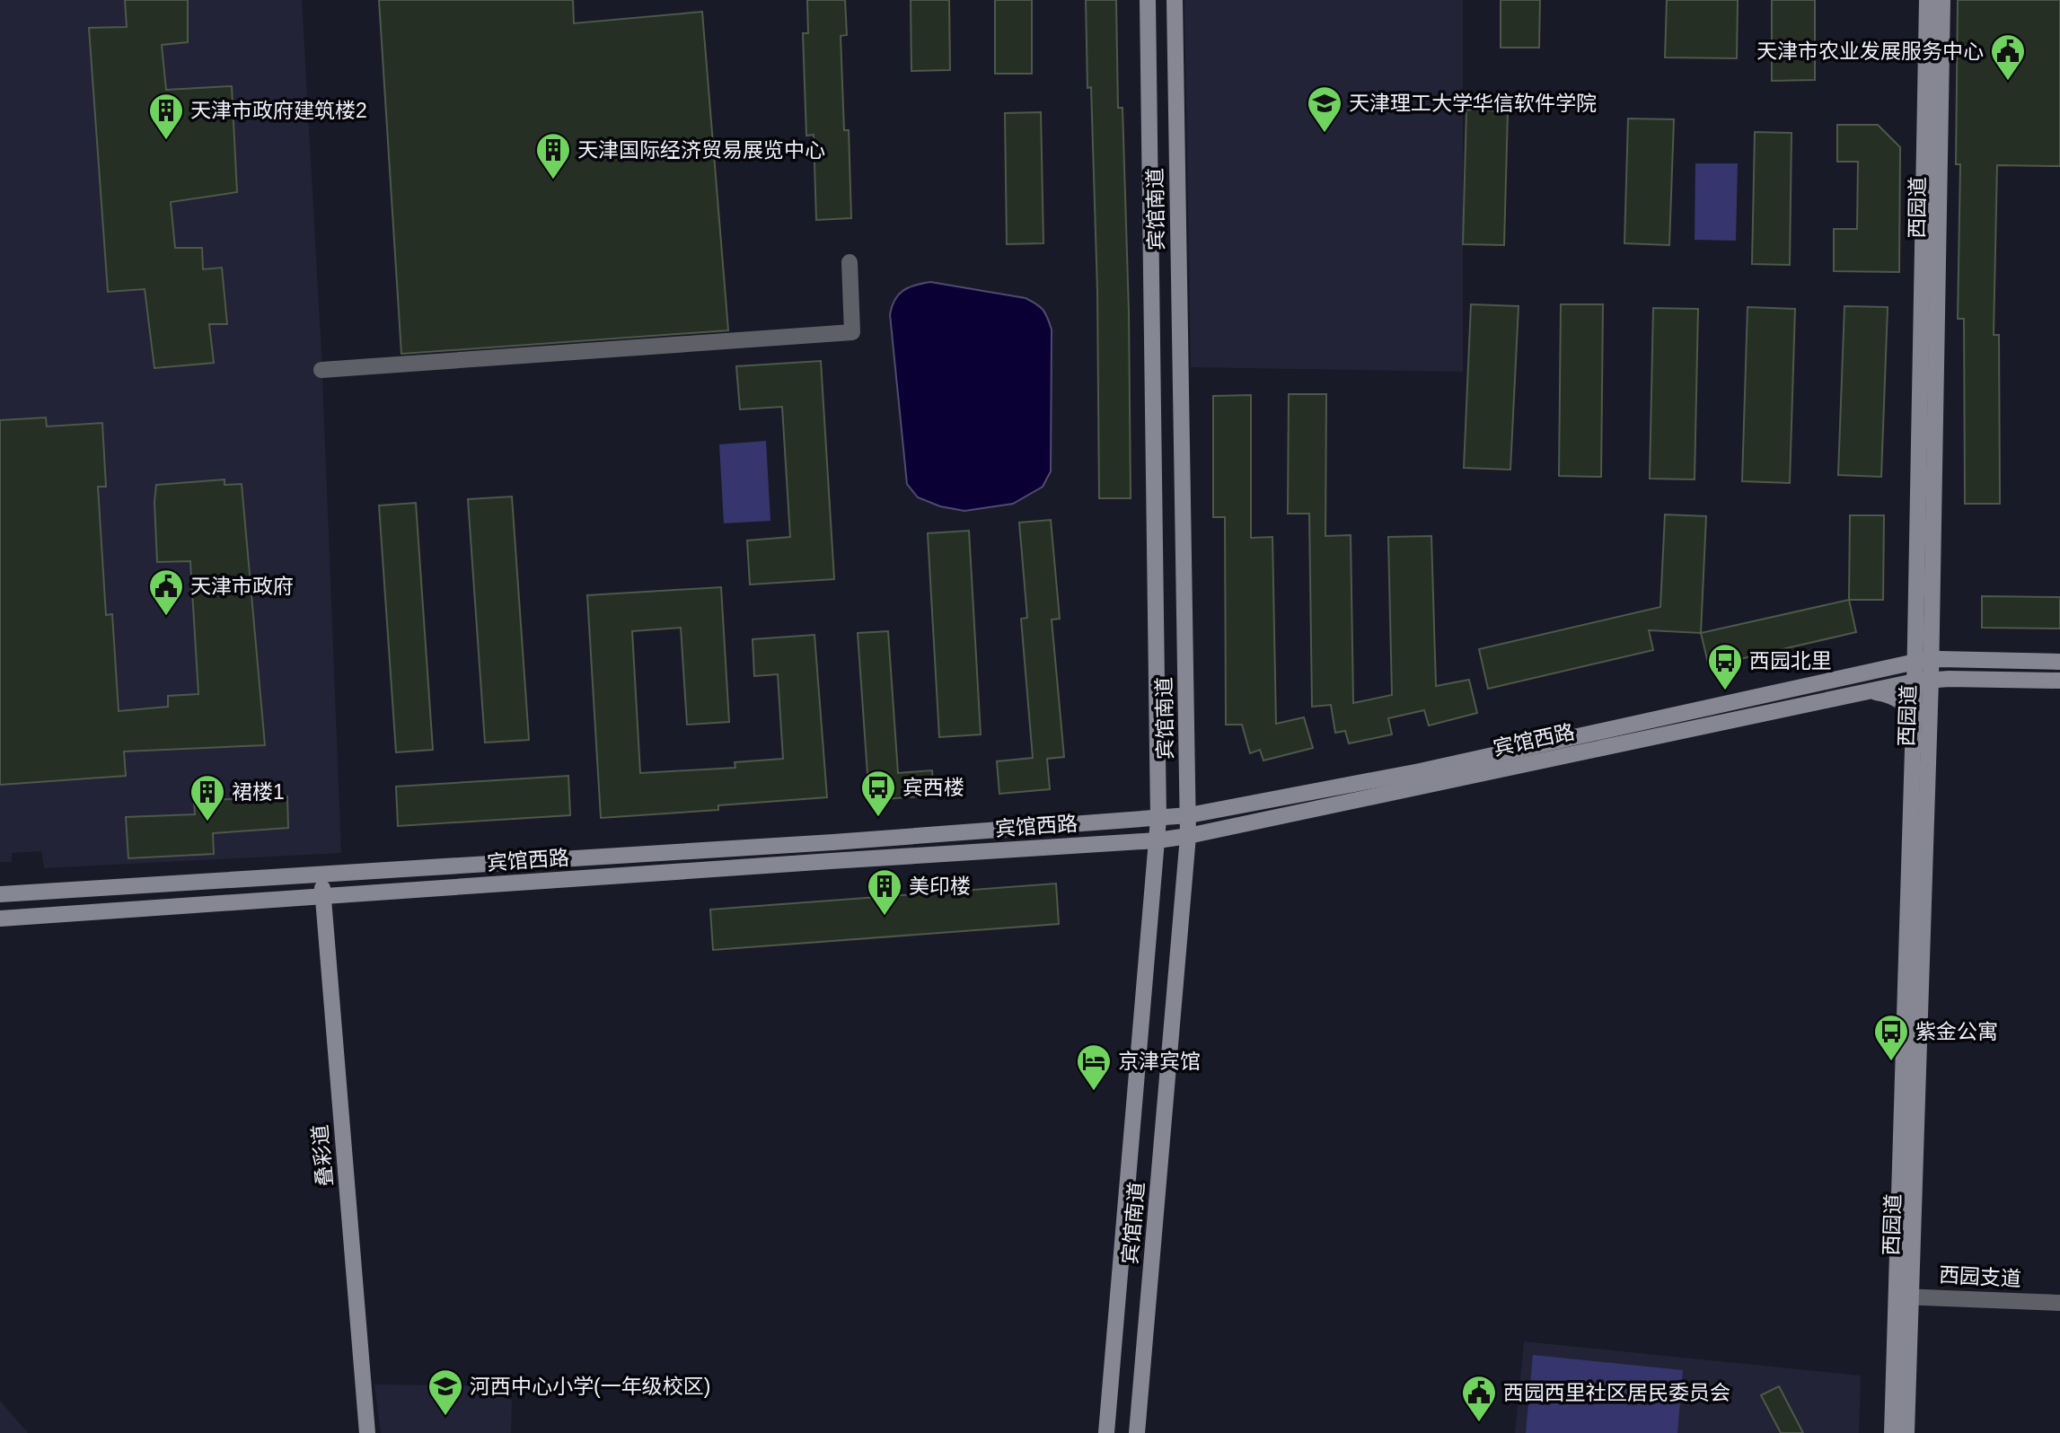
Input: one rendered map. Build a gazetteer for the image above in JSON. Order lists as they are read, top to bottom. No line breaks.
{"streets":{"main road":["西园道","宾馆南道","宾馆西路","叠彩道"],"street":["西园支道"]},"crossings":[["西园道","宾馆西路"],["西园道","西园支道"],["宾馆南道","宾馆西路"],["宾馆西路","叠彩道"]],"places":{"public building":["天津市农业发展服务中心","天津市政府","西园西里社区居民委员会"],"school or university":["天津理工大学华信软件学院","河西中心小学(一年级校区)"],"building":["天津市政府建筑楼2","天津国际经济贸易展览中心","裙楼1","美印楼"],"bus stop":["西园北里","宾西楼","紫金公寓"],"hotel":["京津宾馆"]}}
